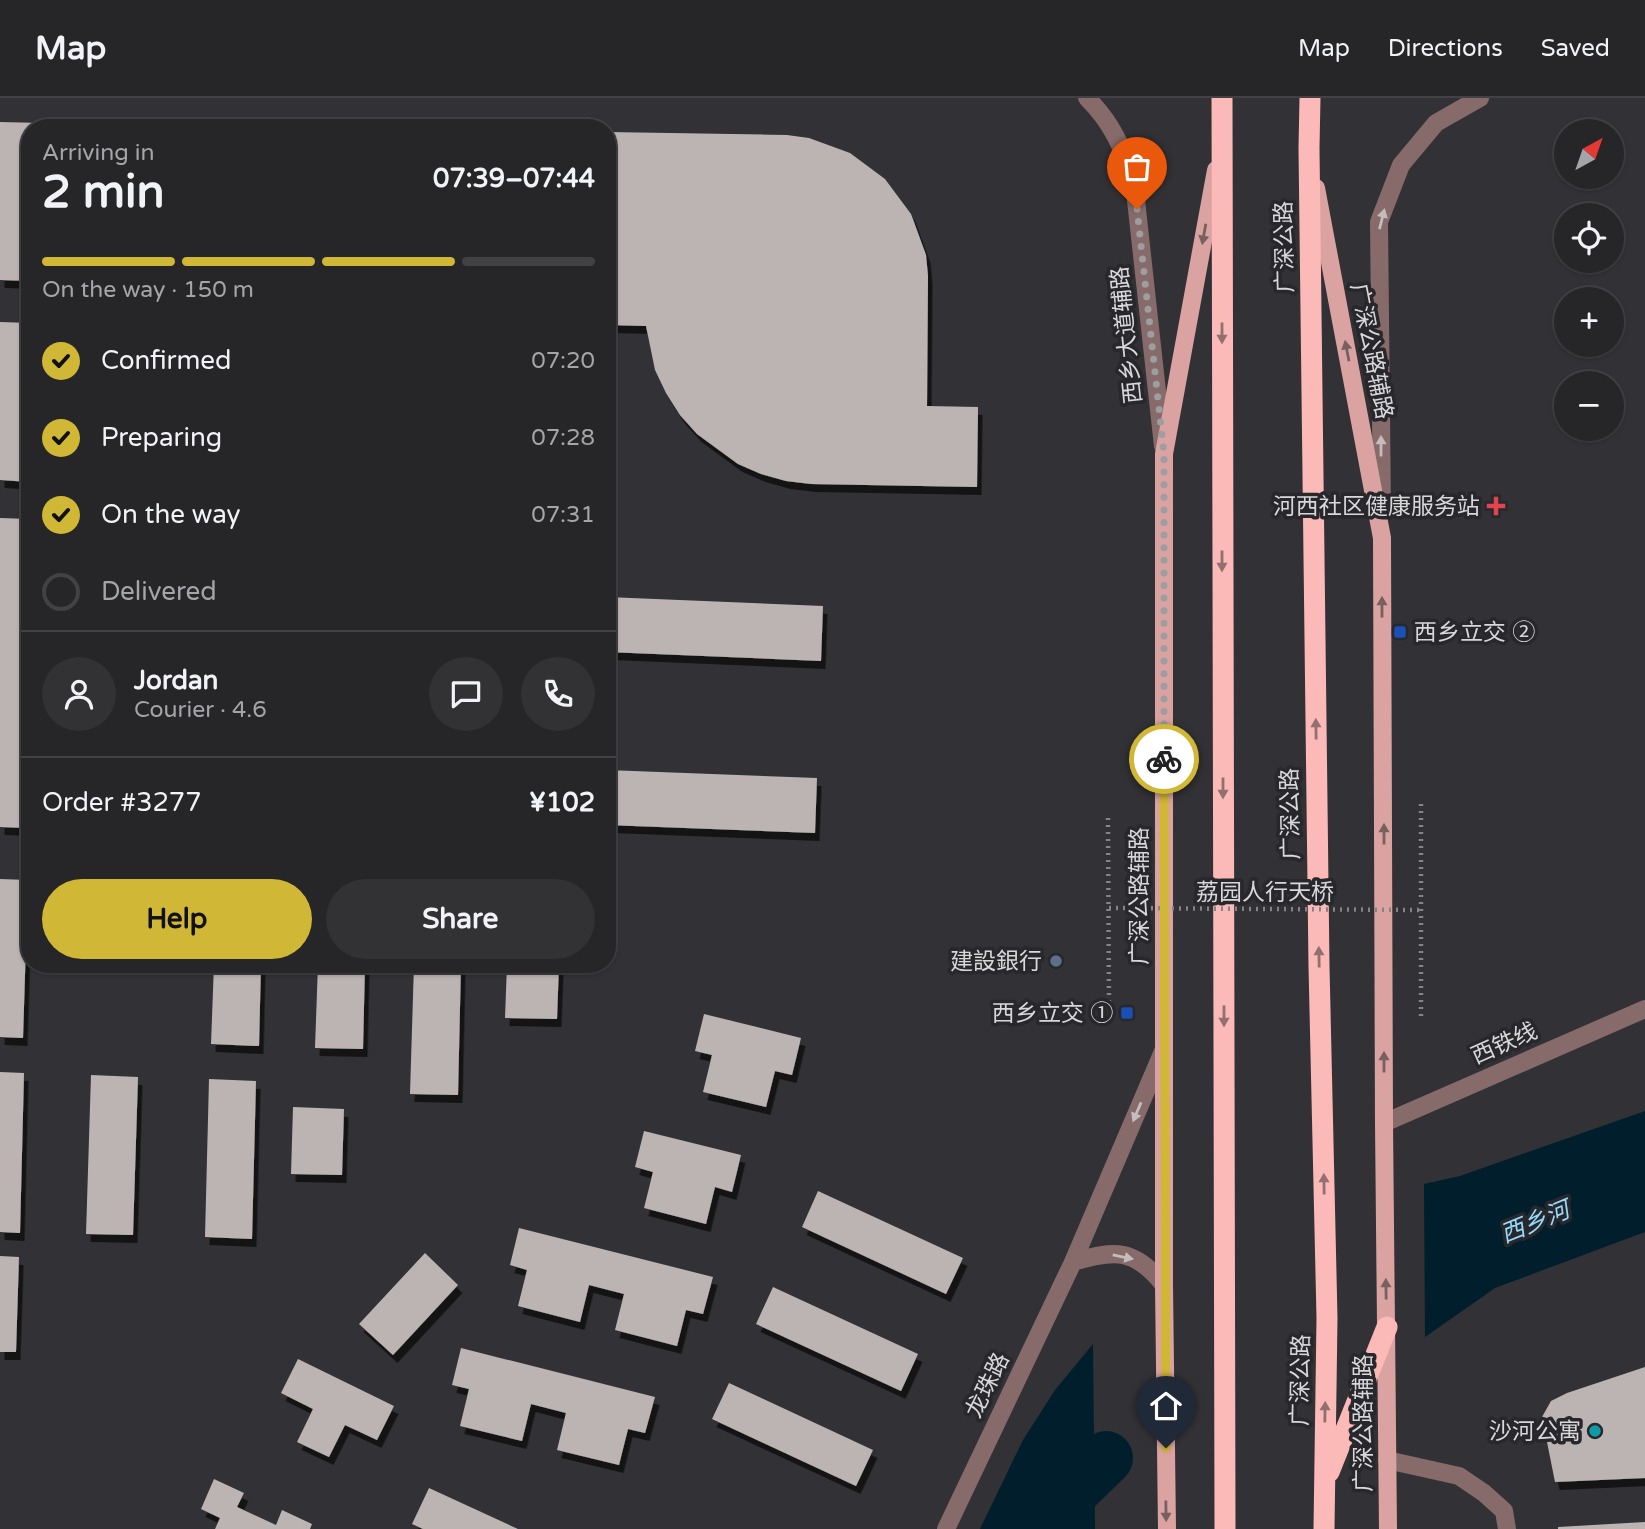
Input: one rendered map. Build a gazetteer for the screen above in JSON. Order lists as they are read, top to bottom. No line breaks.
{"streets":{"highway":["广深公路"],"main road":["广深公路辅路"],"street":["西乡大道辅路","西铁线","龙珠路"],"path":["荔园人行天桥"]},"crossings":[["广深公路","广深公路辅路"],["西乡大道辅路","广深公路辅路"],["广深公路辅路","西铁线"],["广深公路辅路","龙珠路"]],"one_way":["龙珠路"],"water":["西乡河"],"places":{"health":["河西社区健康服务站"],"transit":["西乡立交 ②","西乡立交 ①"],"other":["建設銀行","沙河公寓"]},"north":"top right","page":{"header":"Map","nav":["Map","Directions","Saved"],"map_buttons":["+","−"],"heading":["2 min","Arriving in","07:39–07:44"],"panel":["Jordan","Courier · 4.6","Order #3277","¥102"],"bar":"On the way · 150 m","list":[["Confirmed","07:20"],["Preparing","07:28"],["On the way","07:31"],"Delivered"],"buttons":["Help","Share"]}}
